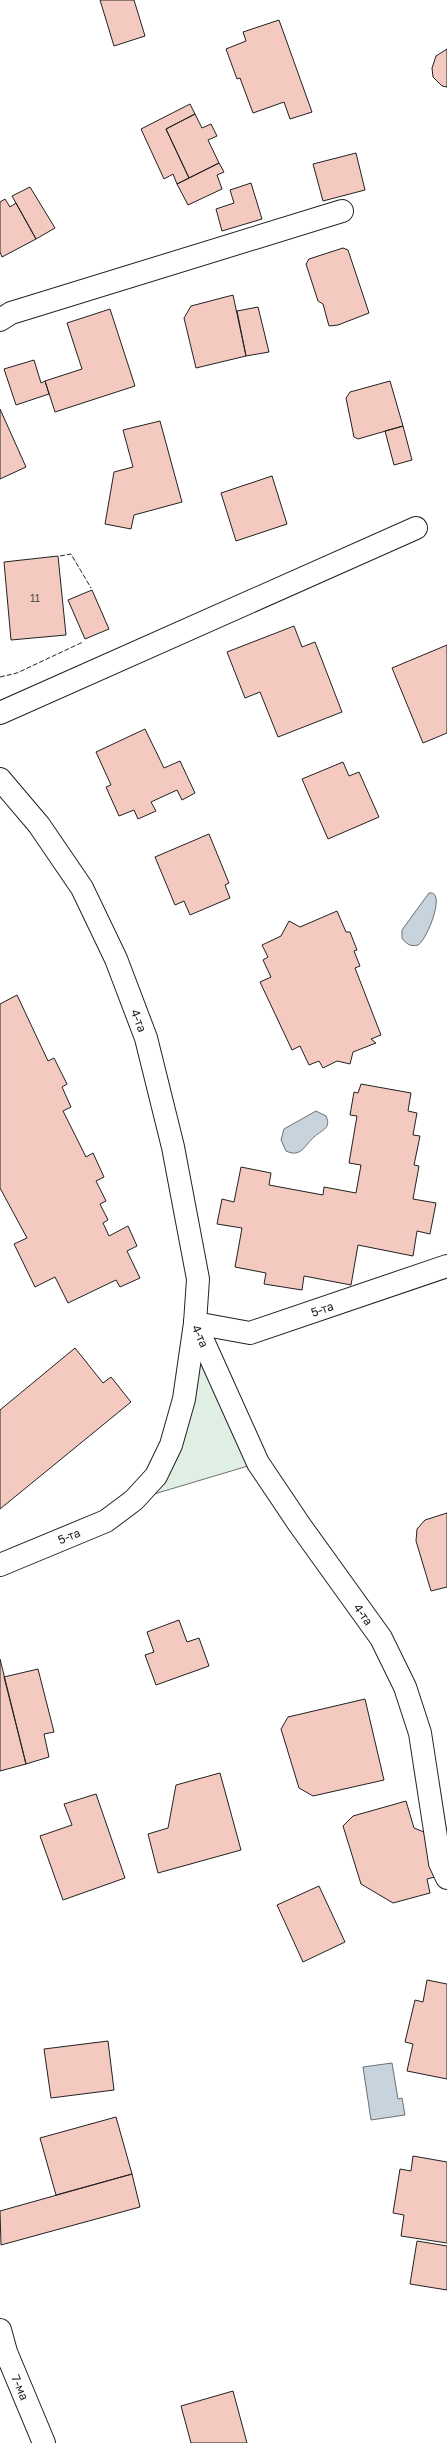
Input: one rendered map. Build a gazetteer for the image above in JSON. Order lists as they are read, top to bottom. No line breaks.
{"streets":{"street":["4-та","5-та","7-ма"]},"crossings":[["4-та","5-та"]],"house_numbers":["11"]}
